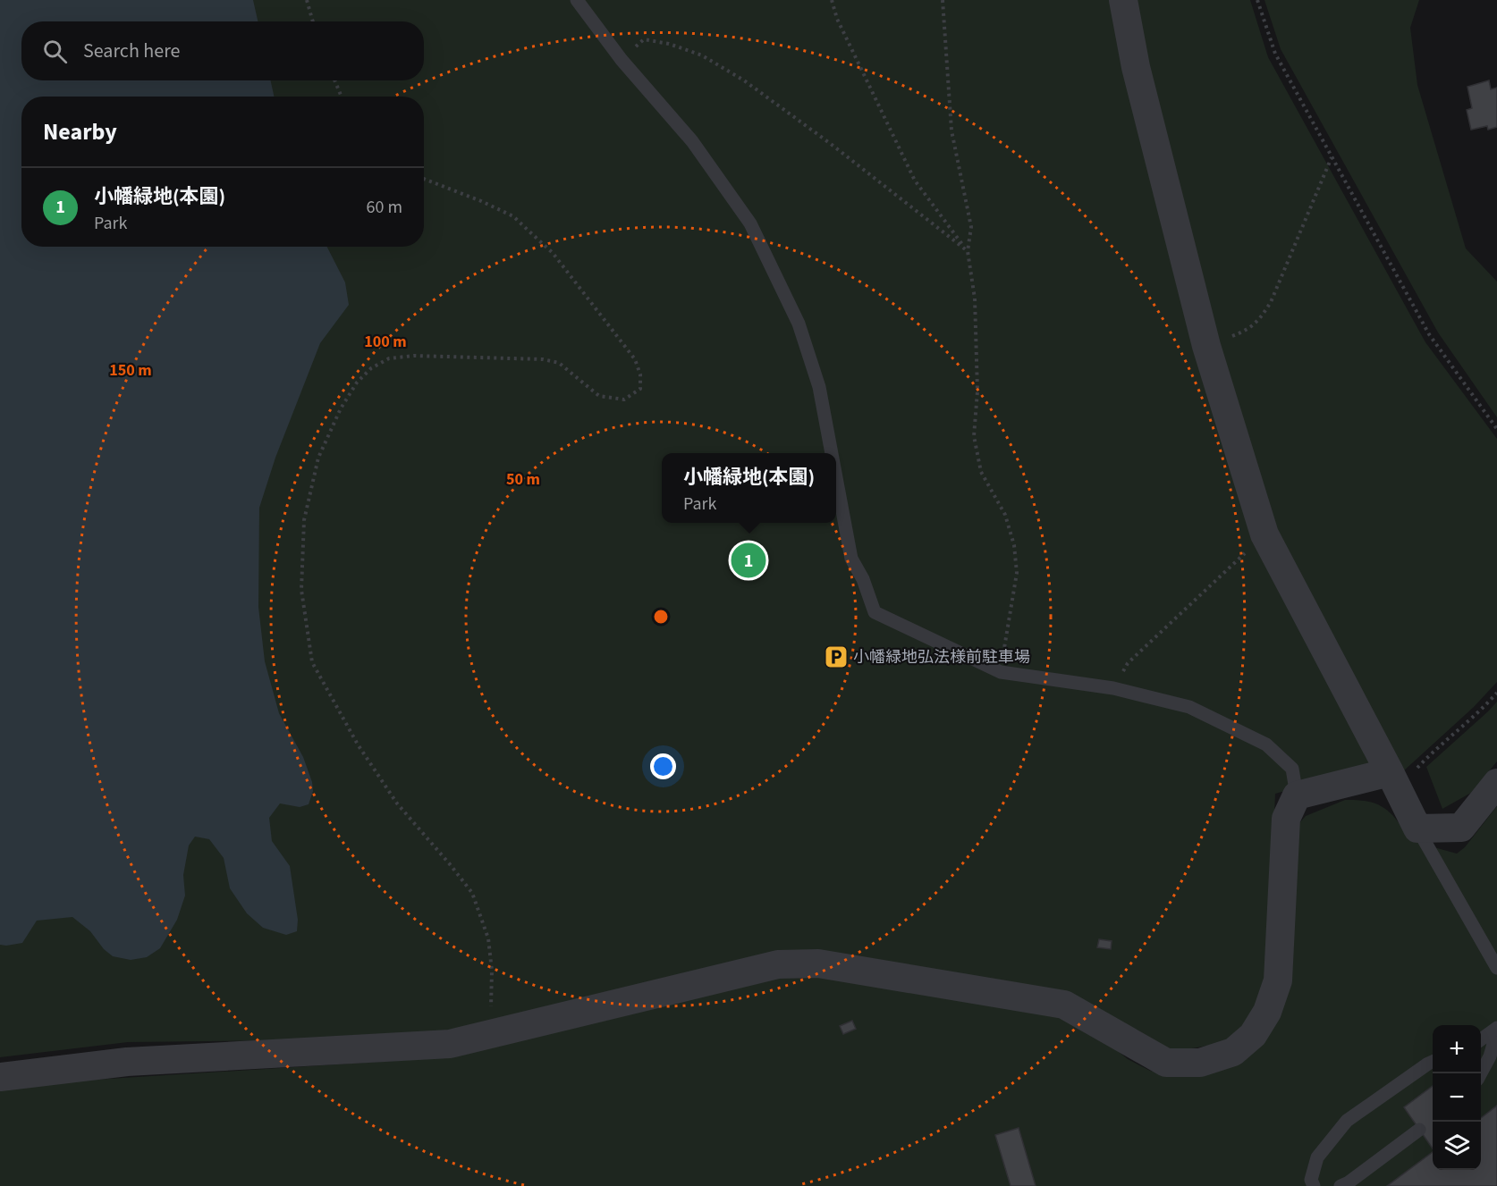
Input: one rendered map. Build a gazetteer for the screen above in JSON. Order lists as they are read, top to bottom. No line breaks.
{"places":{"parking":["小幡緑地弘法様前駐車場"]},"page":{"search":"Search here","heading":"Nearby","list":[{"mark":"1","name":"小幡緑地(本園)","note":"Park","value":"60 m"}],"popup":["小幡緑地(本園)","Park"],"pins":"1","map_buttons":["+","−"]},"rings":["100 m","150 m","50 m"]}
